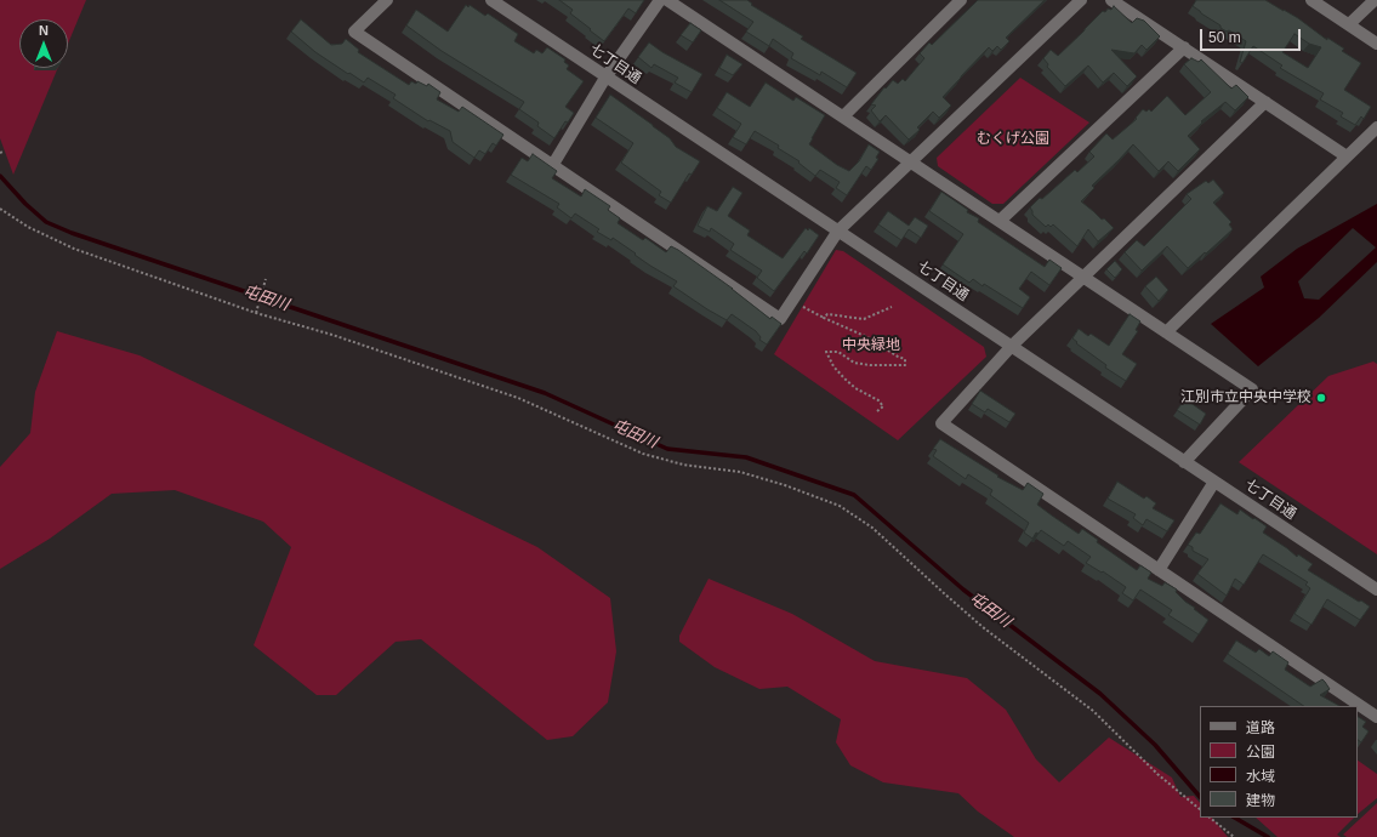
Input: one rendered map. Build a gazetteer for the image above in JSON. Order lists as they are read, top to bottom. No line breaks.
{"streets":{"street":["七丁目通"]},"water":["屯田川"],"parks":["むくげ公園","中央緑地"],"places":["江別市立中央中学校"],"legend":["道路","公園","水域","建物"],"scale_bar":"50 m","north":"top"}
